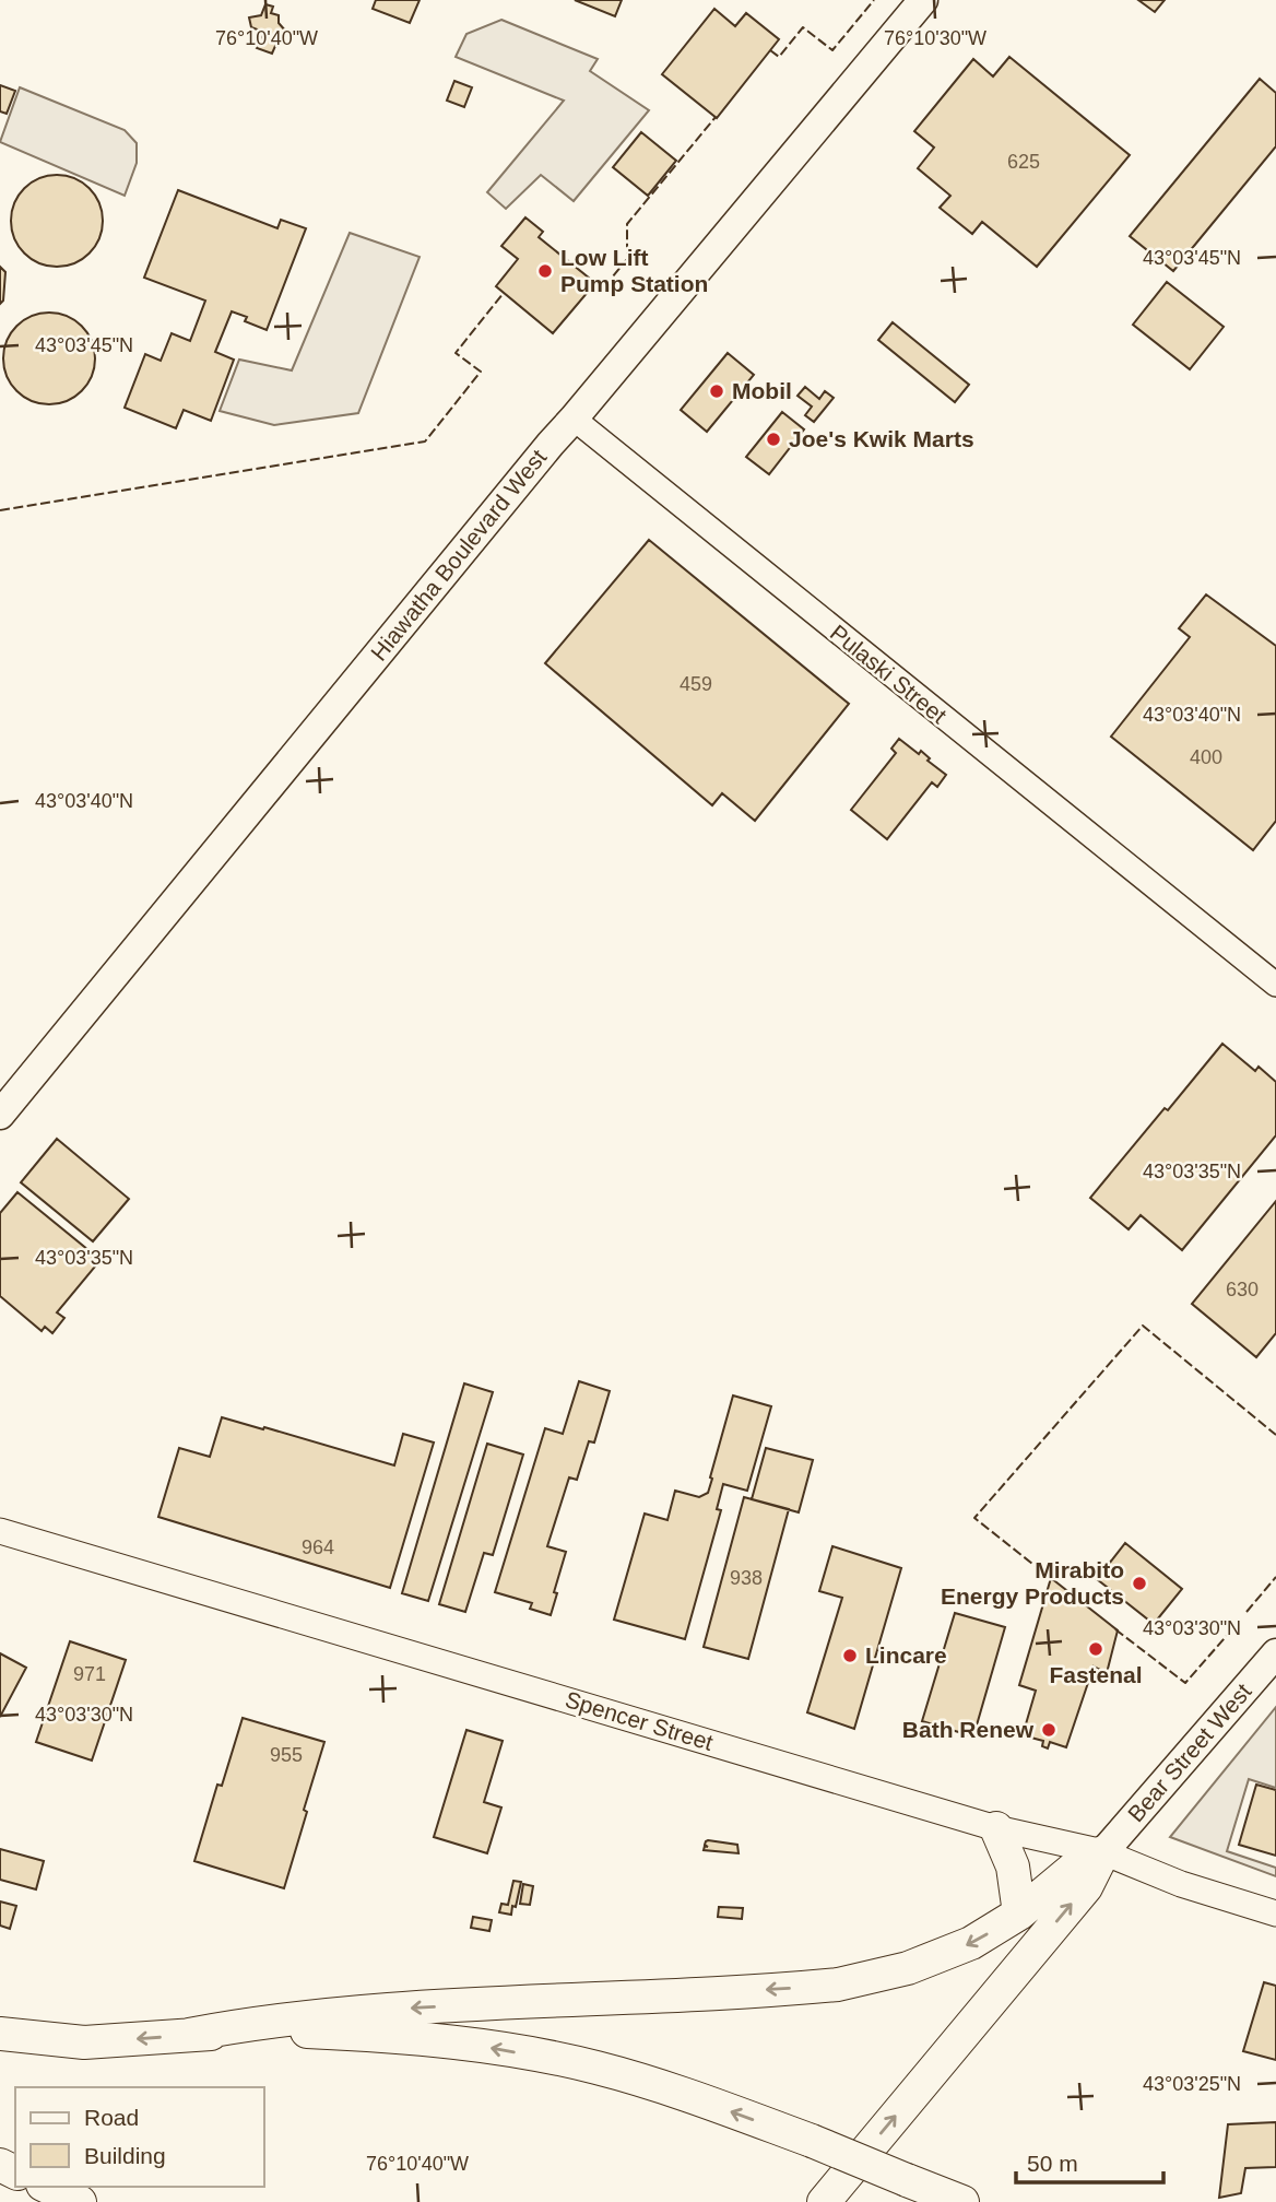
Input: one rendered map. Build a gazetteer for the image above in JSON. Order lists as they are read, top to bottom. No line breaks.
{"streets":{"main road":["Hiawatha Boulevard West","Spencer Street","Bear Street West"],"street":["Pulaski Street"]},"crossings":[["Hiawatha Boulevard West","Pulaski Street"],["Spencer Street","Bear Street West"]],"places":["Low Lift Pump Station","Mobil","Joe's Kwik Marts","Mirabito Energy Products","Fastenal","Lincare","Bath Renew"],"house_numbers":["625","459","400","630","964","938","971","955"],"legend":["Road","Building"],"scale_bar":"50 m","coordinates":["76°10'40\"W","76°10'30\"W","43°03'45\"N","43°03'40\"N","43°03'35\"N","43°03'30\"N","43°03'25\"N"]}
